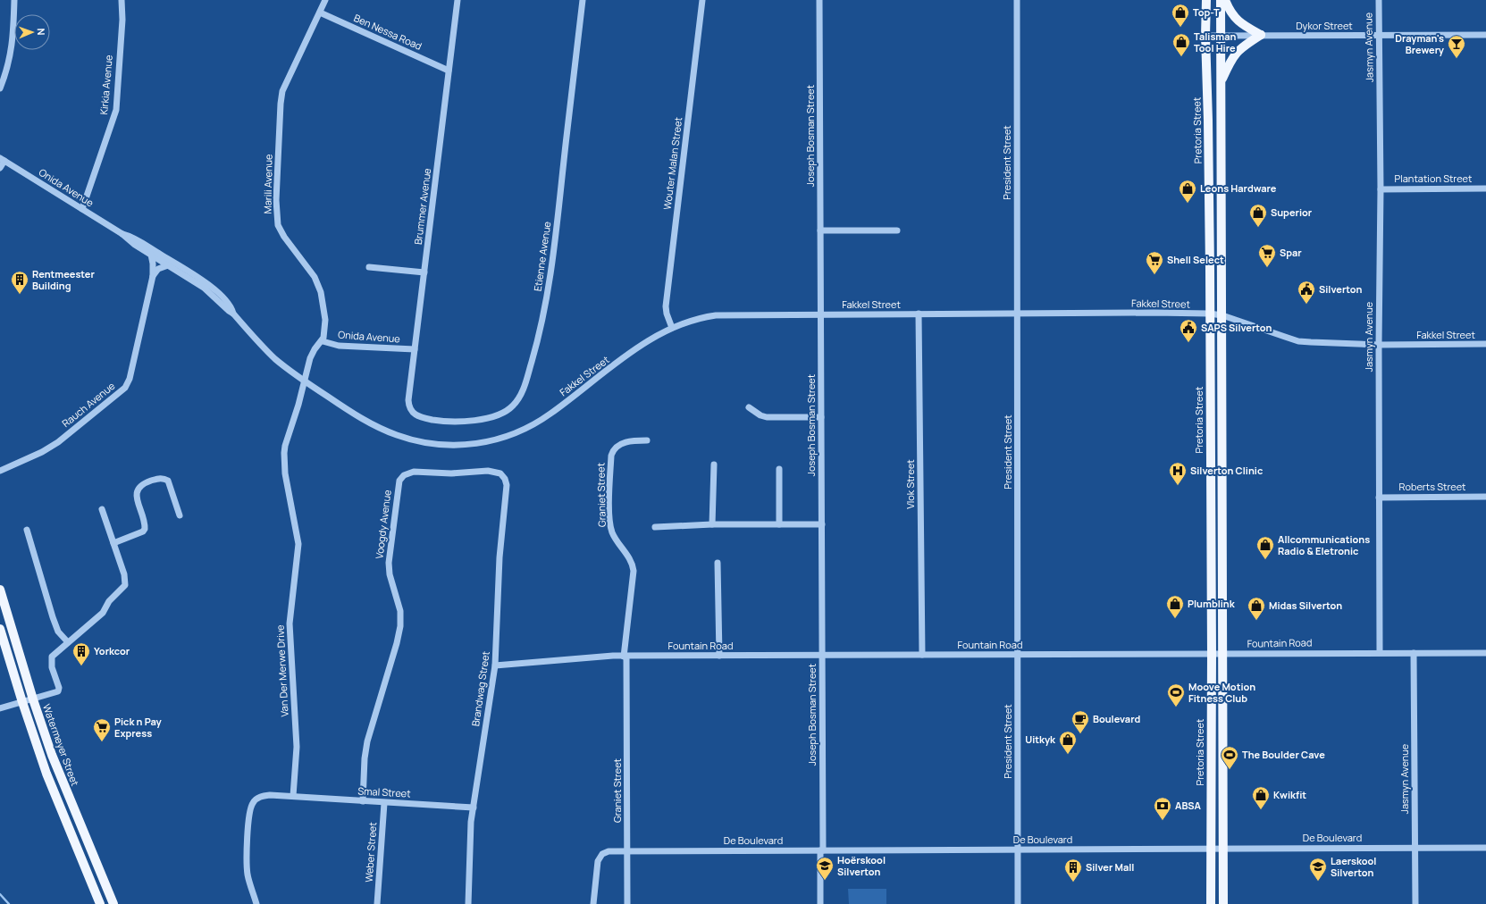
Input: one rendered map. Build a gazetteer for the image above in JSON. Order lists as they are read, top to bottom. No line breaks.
{"streets":{"main road":["Pretoria Street","Watermeyer Street"],"street":["Dykor Street","Ben Nessa Road","Jasmyn Avenue","Kirkia Avenue","Joseph Bosman Street","President Street","Wouter Malan Street","Plantation Street","Marili Avenue","Onida Avenue","Brummer Avenue","Etienne Avenue","Fakkel Street","Rauch Avenue","Vlok Street","Roberts Street","Graniet Street","Voogdy Avenue","Fountain Road","Van Der Merwe Drive","Brandwag Street","Smal Street","De Boulevard","Weber Street"]},"crossings":[["Dykor Street","Jasmyn Avenue"],["Dykor Street","Pretoria Street"],["Ben Nessa Road","Marili Avenue"],["Ben Nessa Road","Brummer Avenue"],["Jasmyn Avenue","Plantation Street"],["Jasmyn Avenue","Fakkel Street"],["Jasmyn Avenue","Roberts Street"],["Jasmyn Avenue","Fountain Road"],["Jasmyn Avenue","De Boulevard"],["Kirkia Avenue","Onida Avenue"],["Pretoria Street","Fakkel Street"],["Pretoria Street","Fountain Road"],["Pretoria Street","De Boulevard"],["Joseph Bosman Street","Fakkel Street"],["Joseph Bosman Street","Fountain Road"],["Joseph Bosman Street","De Boulevard"],["President Street","Fakkel Street"],["President Street","Fountain Road"],["President Street","De Boulevard"],["Wouter Malan Street","Fakkel Street"],["Marili Avenue","Onida Avenue"],["Marili Avenue","Fakkel Street"],["Marili Avenue","Van Der Merwe Drive"],["Onida Avenue","Brummer Avenue"],["Onida Avenue","Fakkel Street"],["Onida Avenue","Rauch Avenue"],["Onida Avenue","Van Der Merwe Drive"],["Brummer Avenue","Etienne Avenue"],["Fakkel Street","Vlok Street"],["Fakkel Street","Van Der Merwe Drive"],["Vlok Street","Fountain Road"],["Graniet Street","Fountain Road"],["Graniet Street","De Boulevard"],["Voogdy Avenue","Brandwag Street"],["Voogdy Avenue","Smal Street"],["Fountain Road","Brandwag Street"],["Van Der Merwe Drive","Smal Street"],["Brandwag Street","Smal Street"],["Smal Street","Weber Street"]],"places":{"shop":["Top-T","Talisman Tool Hire","Leons Hardware","Superior","Allcommunications Radio & Eletronic","Plumblink","Midas Silverton","Uitkyk","Kwikfit"],"bar":["Drayman's Brewery"],"supermarket":["Spar","Shell Select","Pick n Pay Express"],"building":["Rentmeester Building","Yorkcor","Silver Mall"],"public building":["Silverton","SAPS Silverton"],"hospital":["Silverton Clinic"],"sports":["Moove Motion Fitness Club","The Boulder Cave"],"cafe":["Boulevard"],"bank":["ABSA"],"school or university":["Hoërskool Silverton","Laerskool Silverton"]},"north":"right"}
